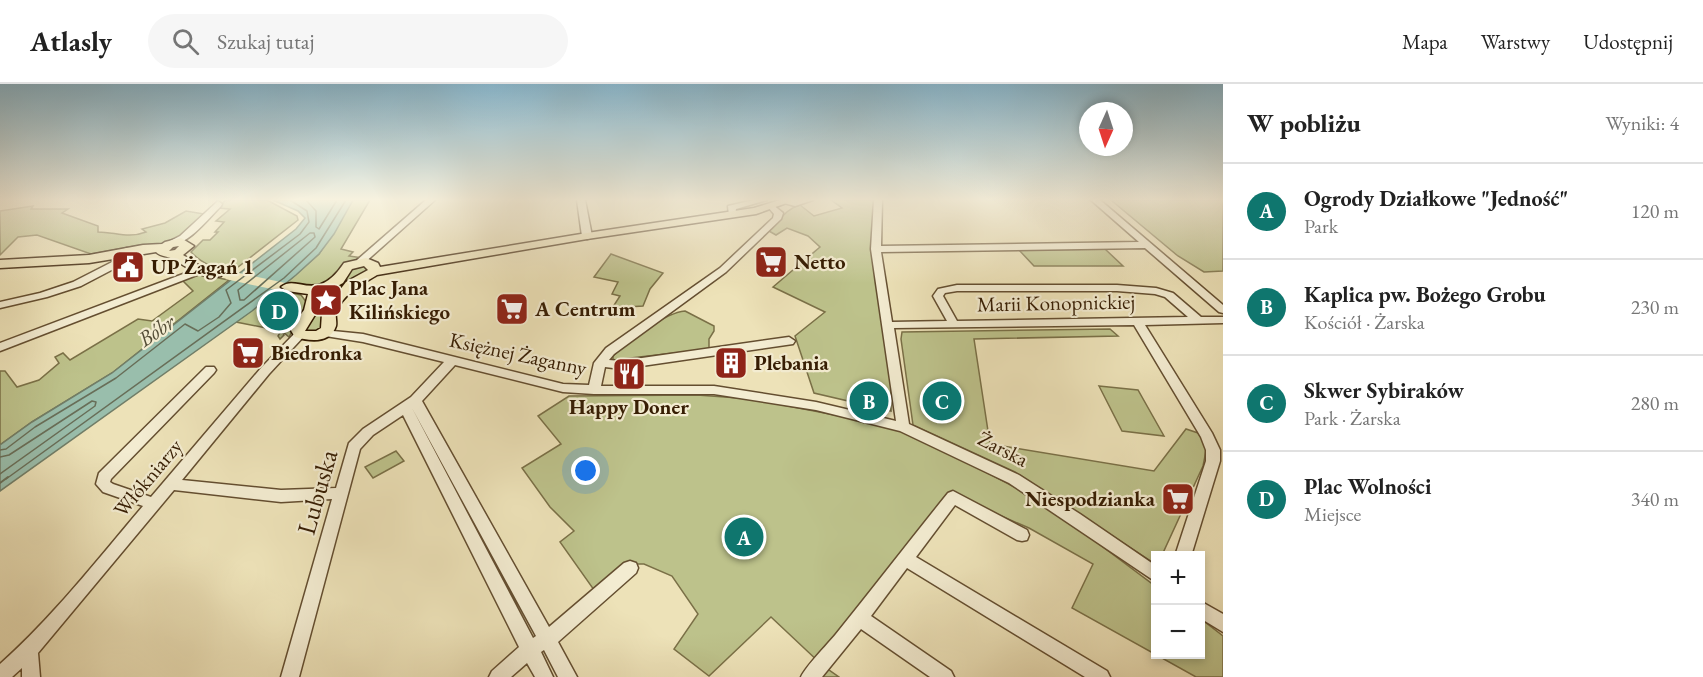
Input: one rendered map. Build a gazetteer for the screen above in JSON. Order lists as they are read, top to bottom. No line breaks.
{"streets":{"street":["Marii Konopnickiej","Księżnej Żaganny","Żarska","Włókniarzy","Lubuska"]},"crossings":[["Księżnej Żaganny","Żarska"],["Księżnej Żaganny","Lubuska"]],"water":["Bóbr"],"places":{"supermarket":["Netto","A Centrum","Biedronka","Niespodzianka"],"public building":["UP Żagań 1"],"place":["Plac Jana Kilińskiego"],"building":["Plebania"],"restaurant":["Happy Doner"]},"north":"bottom","page":{"header":"Atlasly","search":"Szukaj tutaj","nav":["Mapa","Warstwy","Udostępnij"],"heading":["W pobliżu","Wyniki: 4"],"list":[{"mark":"A","name":"Ogrody Działkowe \"Jedność\"","note":"Park","value":"120 m"},{"mark":"B","name":"Kaplica pw. Bożego Grobu","note":"Kościół · Żarska","value":"230 m"},{"mark":"C","name":"Skwer Sybiraków","note":"Park · Żarska","value":"280 m"},{"mark":"D","name":"Plac Wolności","note":"Miejsce","value":"340 m"}],"pins":["D","B","C","A"],"map_buttons":["+","−"]}}
